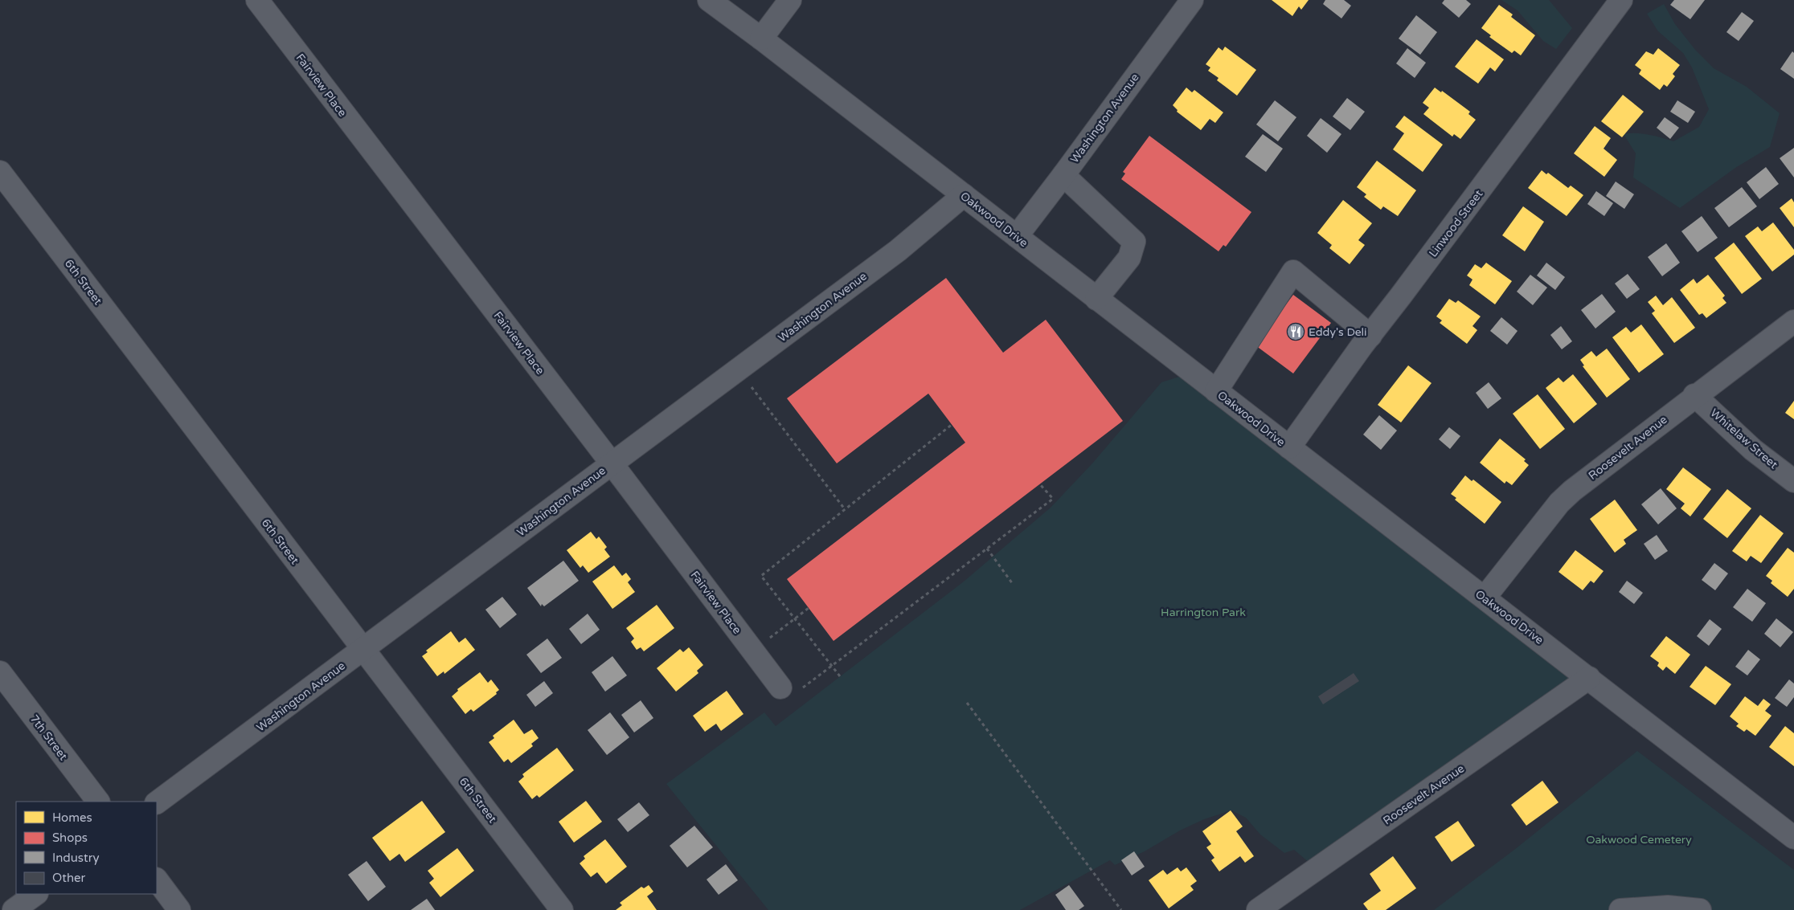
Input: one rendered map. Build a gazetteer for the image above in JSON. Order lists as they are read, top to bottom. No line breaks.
{"streets":{"street":["Fairview Place","Washington Avenue","Oakwood Drive","Linwood Street","6th Street","Whitelaw Street","Roosevelt Avenue","7th Street"]},"crossings":[["Fairview Place","Washington Avenue"],["Washington Avenue","Oakwood Drive"],["Washington Avenue","6th Street"],["Oakwood Drive","Linwood Street"],["Oakwood Drive","Roosevelt Avenue"],["Whitelaw Street","Roosevelt Avenue"]],"parks":["Harrington Park","Oakwood Cemetery"],"places":{"restaurant":["Eddy's Deli"]},"legend":["Homes","Shops","Industry","Other"]}
